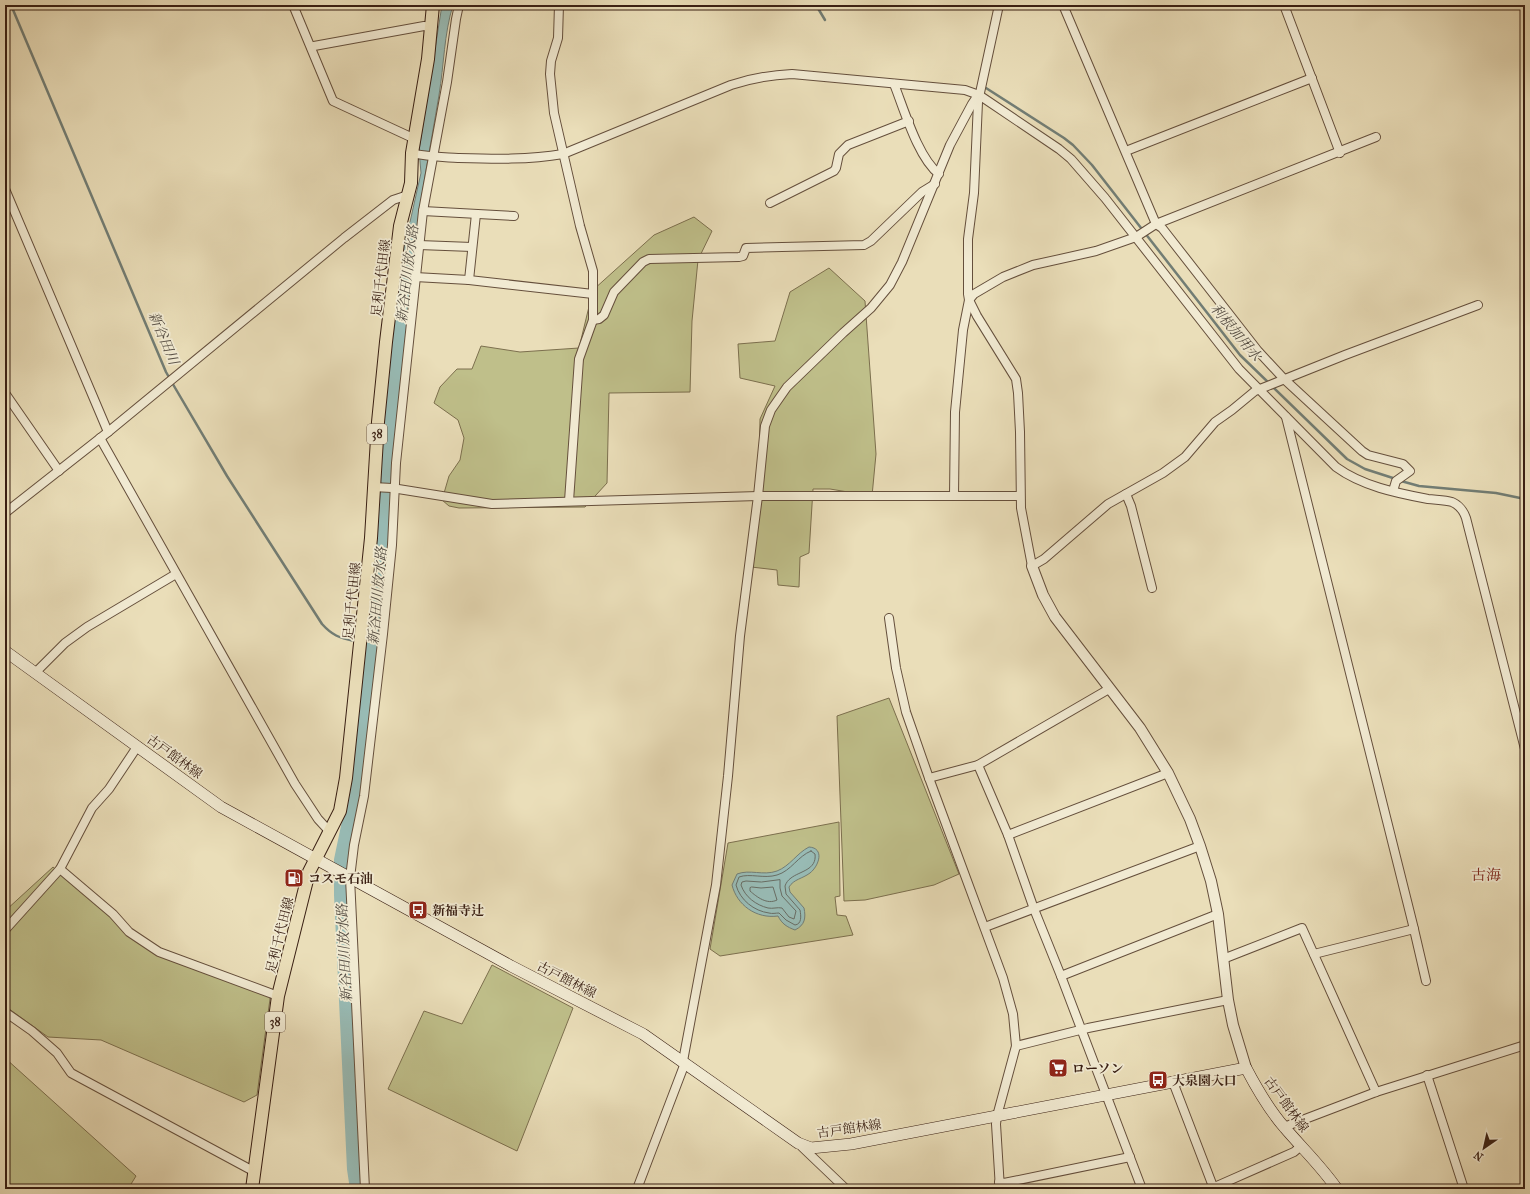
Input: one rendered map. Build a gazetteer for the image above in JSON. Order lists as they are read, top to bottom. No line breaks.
{"streets":{"main road":["足利千代田線","38","古戸館林線"]},"crossings":[["足利千代田線","古戸館林線"]],"districts":["古海"],"water":["新谷田川放水路","利根加用水","新谷田川"],"places":{"fuel station":["コスモ石油"],"bus stop":["新福寺辻","大泉園入口"],"supermarket":["ローソン"]},"north":"bottom left"}
